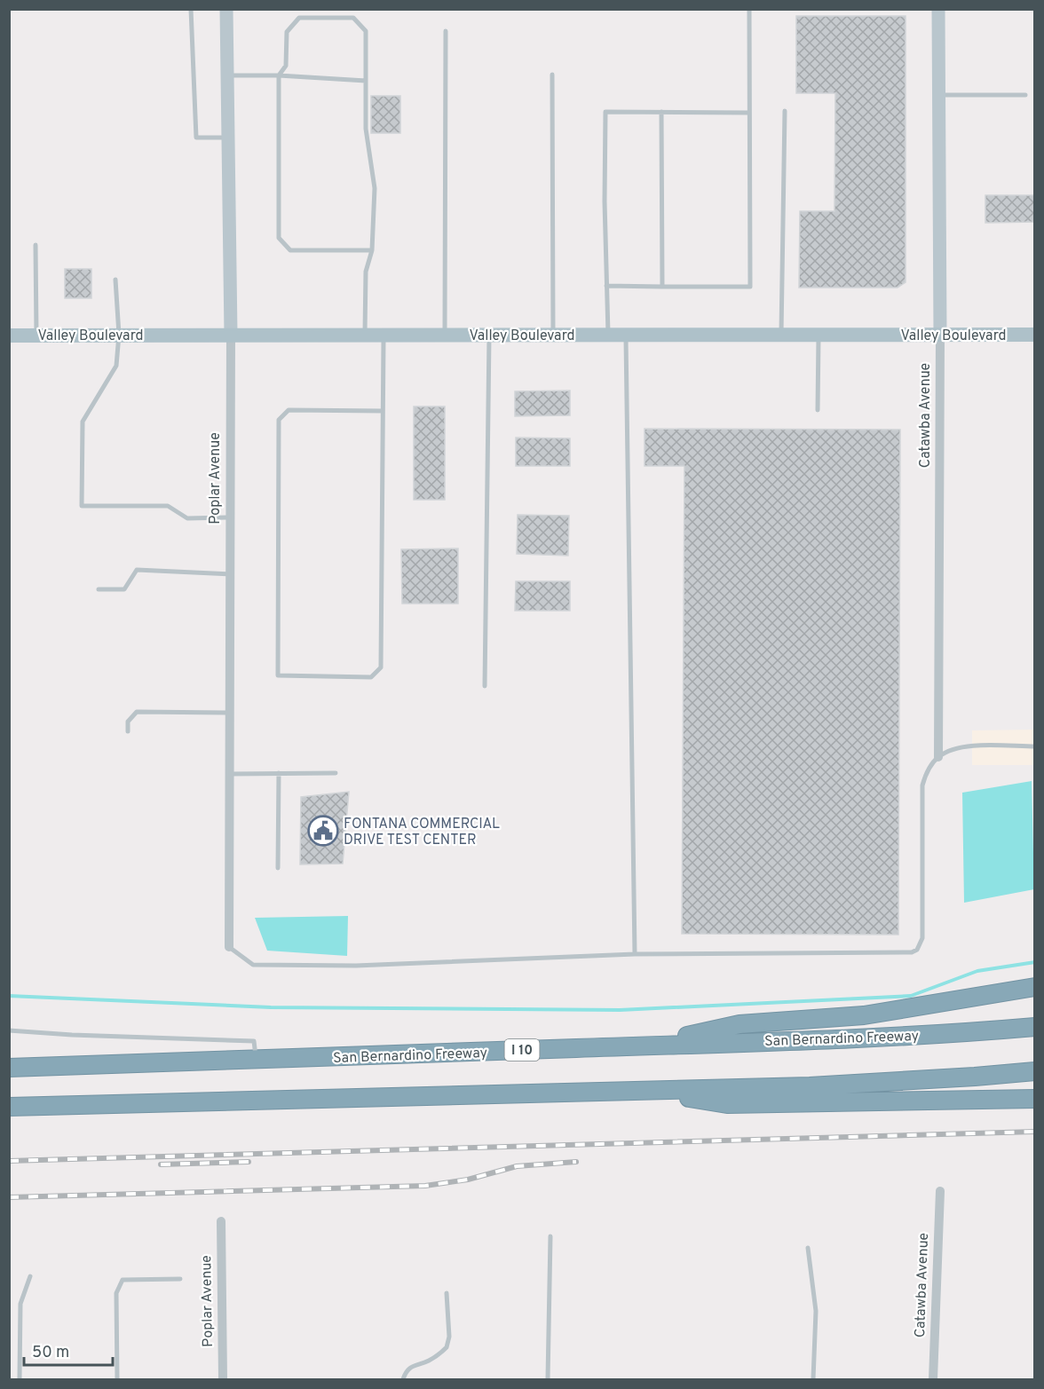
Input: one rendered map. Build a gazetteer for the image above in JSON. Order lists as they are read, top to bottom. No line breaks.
{"streets":{"highway":["San Bernardino Freeway","I 10"],"main road":["Valley Boulevard"],"street":["Catawba Avenue","Poplar Avenue"]},"crossings":[["Valley Boulevard","Catawba Avenue"],["Valley Boulevard","Poplar Avenue"]],"places":{"public building":["FONTANA COMMERCIAL DRIVE TEST CENTER"]},"scale_bar":"50 m"}
